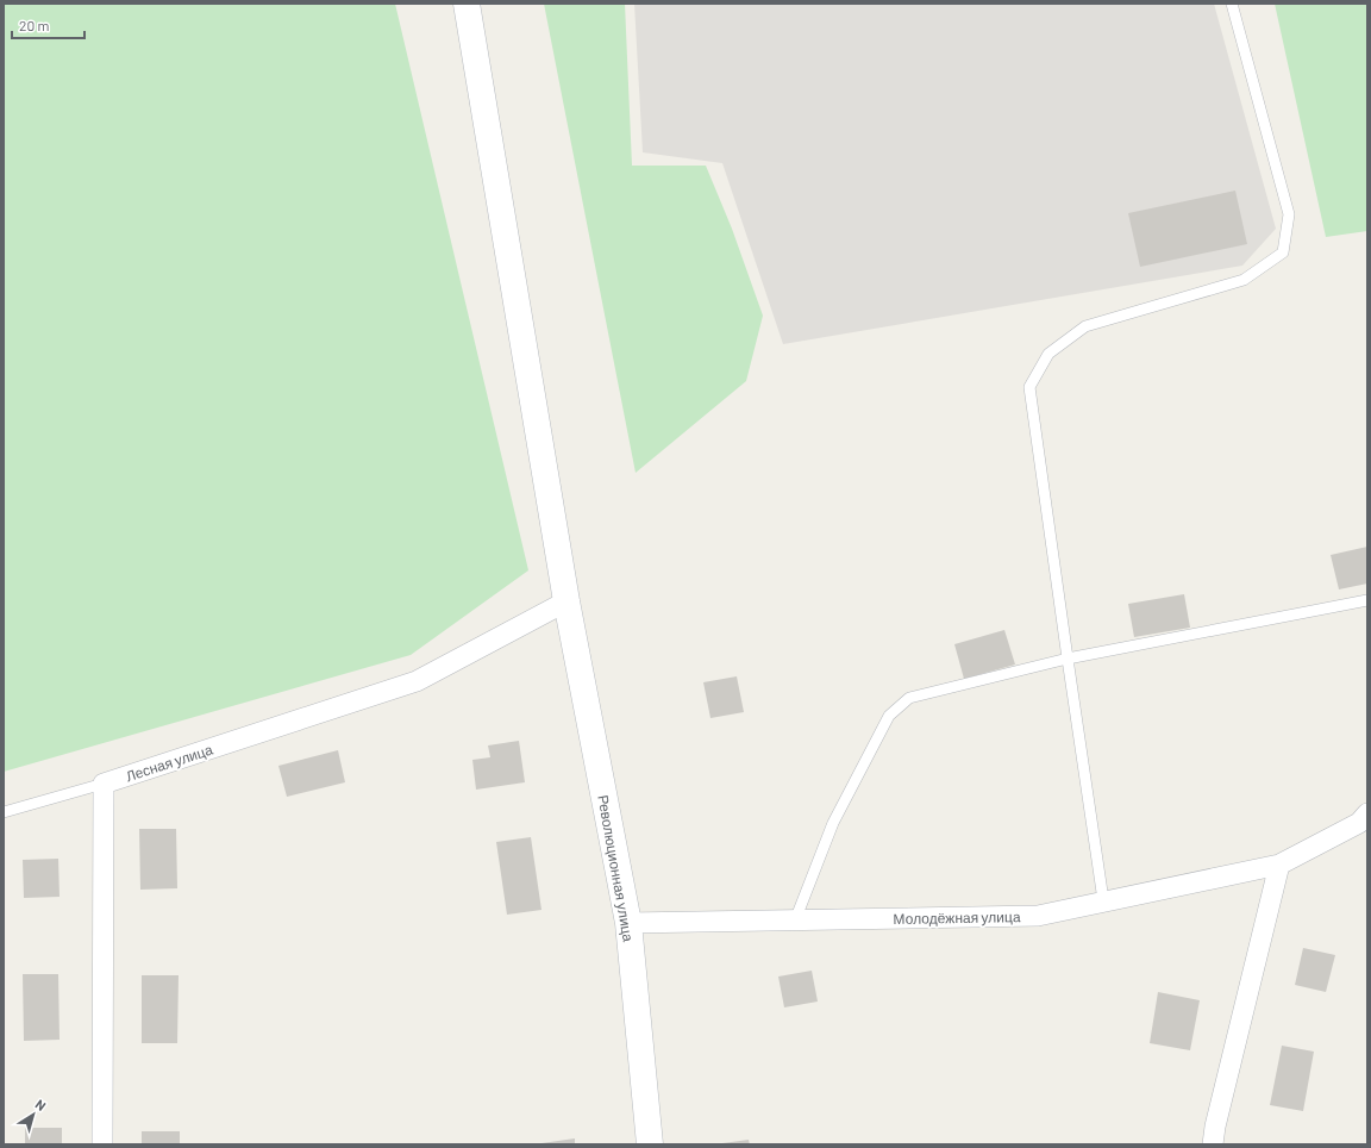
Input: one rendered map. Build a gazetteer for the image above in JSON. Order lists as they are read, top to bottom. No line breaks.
{"streets":{"street":["Лесная улица","Революционная улица","Молодёжная улица"]},"crossings":[["Лесная улица","Революционная улица"],["Революционная улица","Молодёжная улица"]],"scale_bar":"20 m","north":"top right"}
